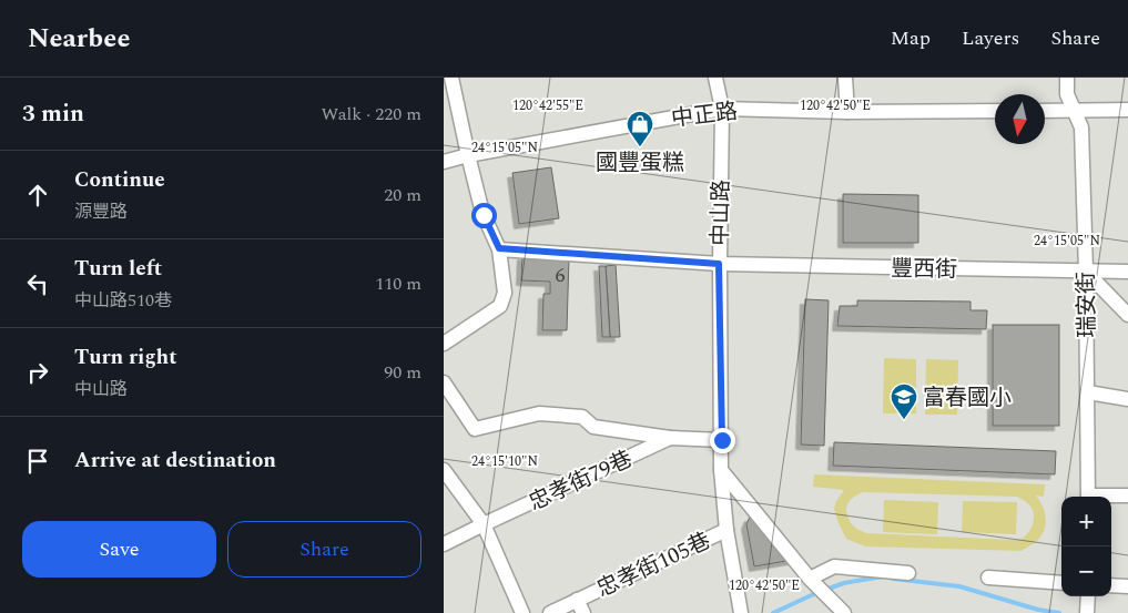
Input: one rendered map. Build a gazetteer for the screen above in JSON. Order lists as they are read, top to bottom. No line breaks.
{"streets":{"street":["中正路","中山路","豐西街","瑞安街","忠孝街79巷","忠孝街105巷"]},"crossings":[["中正路","中山路"],["中山路","豐西街"],["中山路","忠孝街79巷"],["中山路","忠孝街105巷"],["豐西街","瑞安街"]],"places":{"shop":["國豐蛋糕"],"school or university":["富春國小"]},"house_numbers":["6"],"north":"bottom","page":{"header":"Nearbee","nav":["Map","Layers","Share"],"heading":["3 min","Walk · 220 m"],"list":[["Continue","源豐路","20 m"],["Turn left","中山路510巷","110 m"],["Turn right","中山路","90 m"],"Arrive at destination"],"map_buttons":["+","−"],"buttons":["Save","Share"]},"coordinates":["120°42'55\"E","120°42'50\"E","24°15'05\"N","24°15'10\"N"]}
